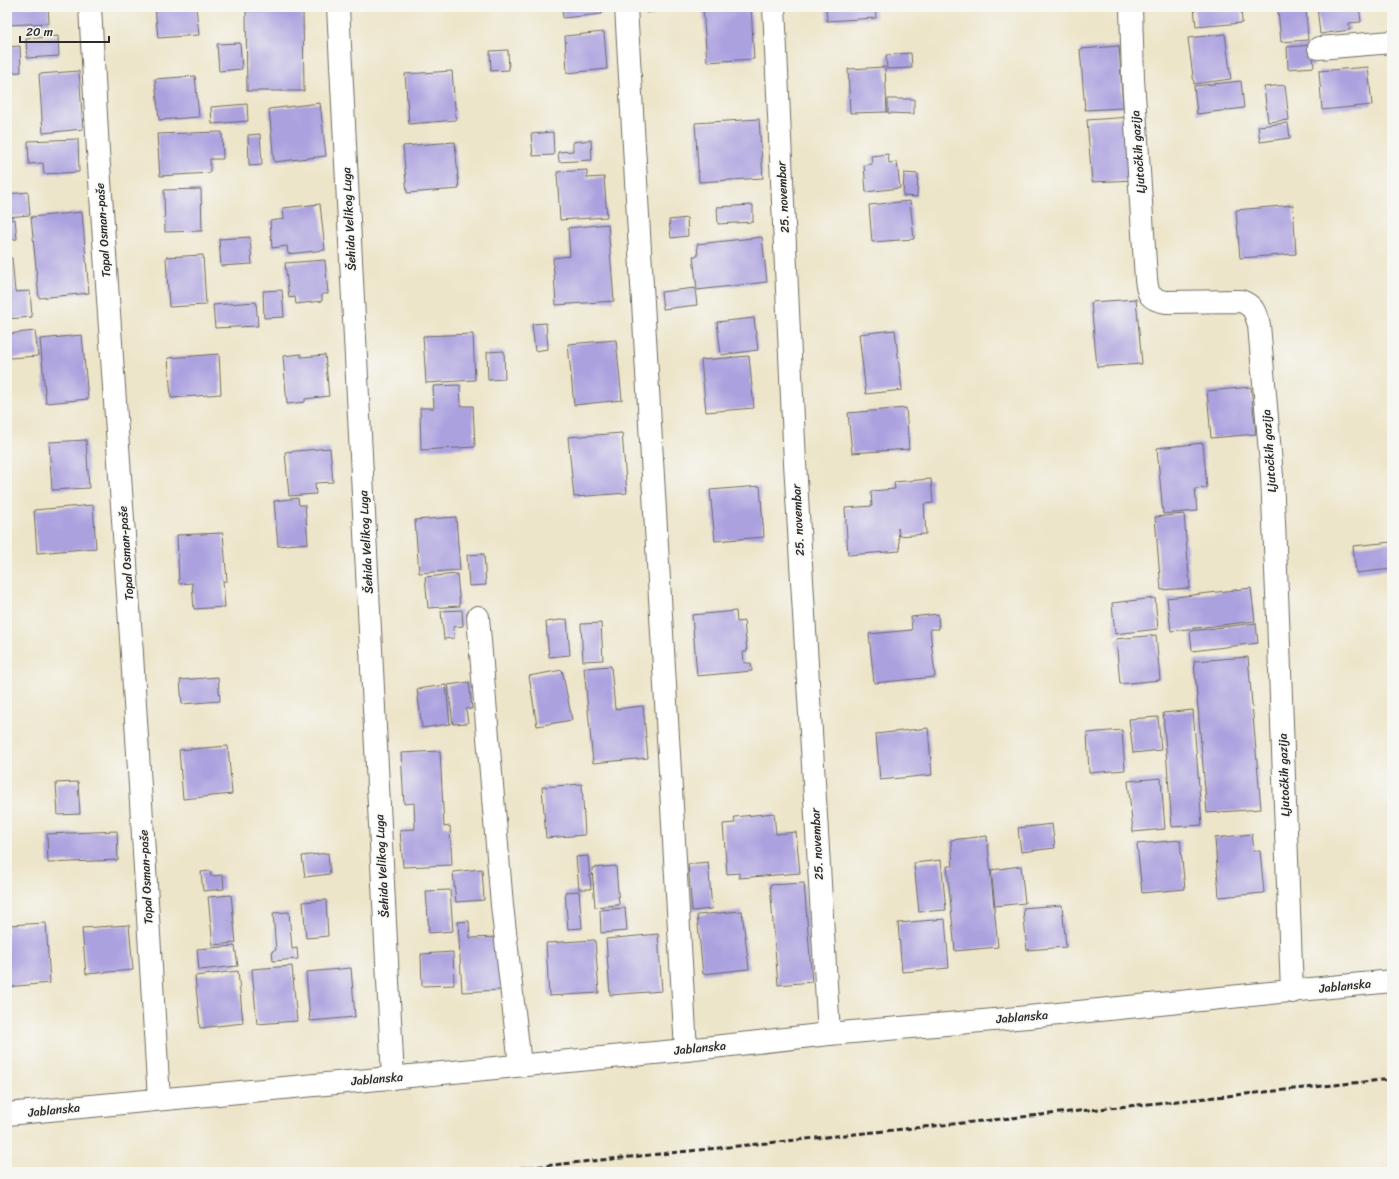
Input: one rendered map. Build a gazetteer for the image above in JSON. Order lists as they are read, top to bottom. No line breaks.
{"streets":{"street":["Ljutočkih gazija","25. novembar","Šehida Velikog Luga","Topal Osman-paše","Jablanska"]},"crossings":[["Ljutočkih gazija","Jablanska"],["25. novembar","Jablanska"],["Šehida Velikog Luga","Jablanska"],["Topal Osman-paše","Jablanska"]],"scale_bar":"20 m"}
